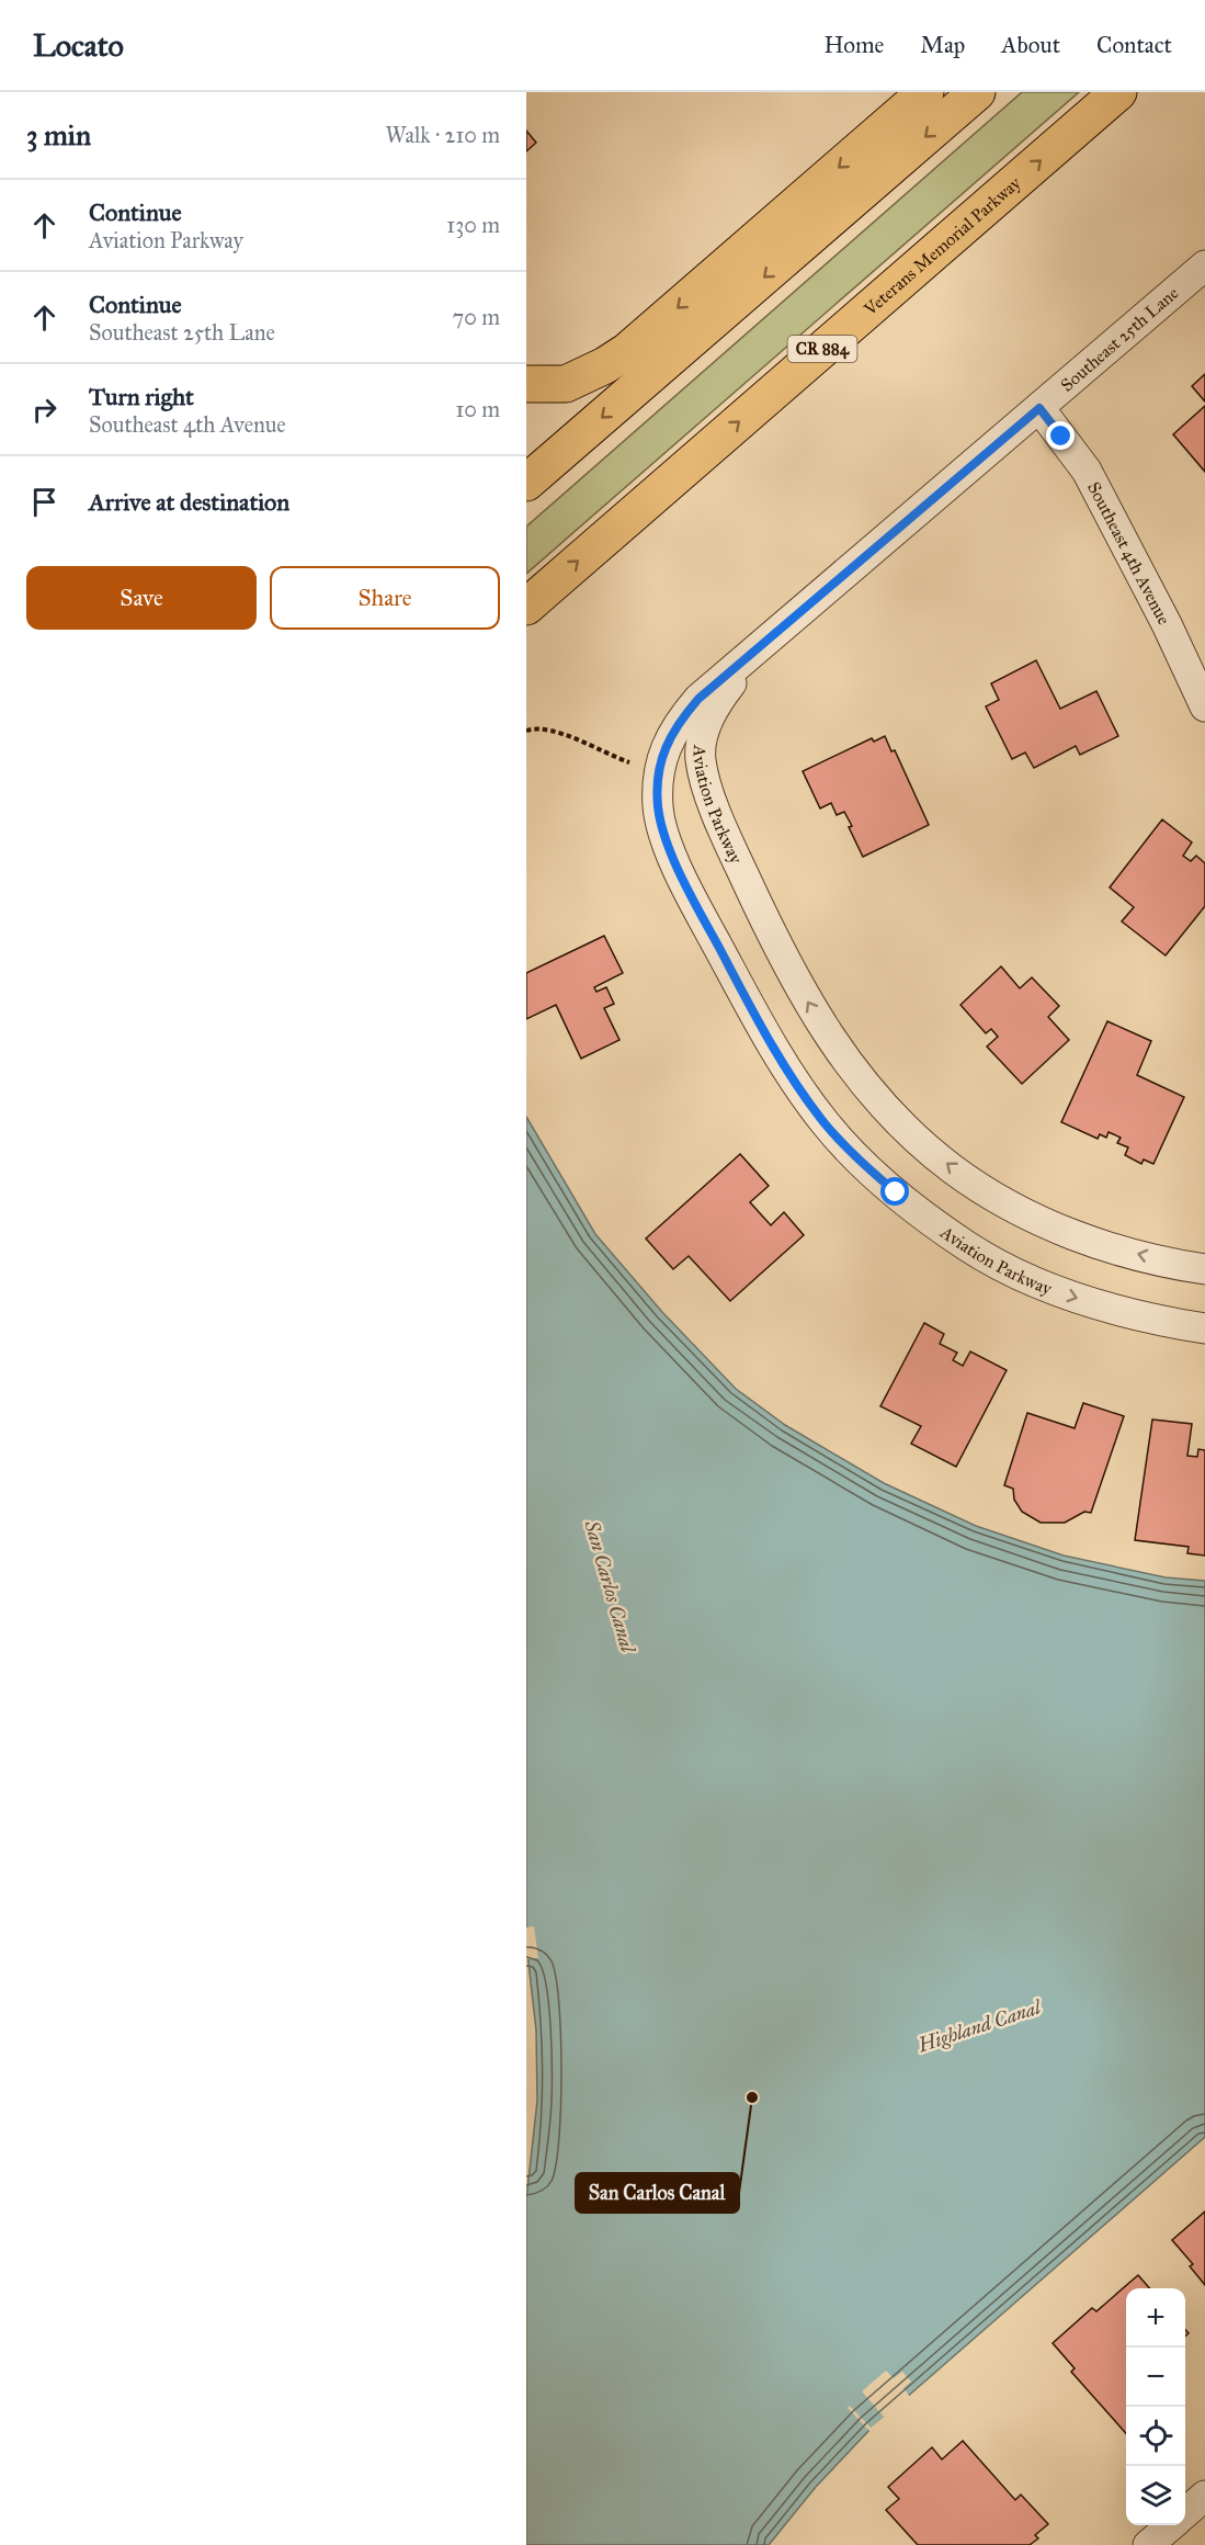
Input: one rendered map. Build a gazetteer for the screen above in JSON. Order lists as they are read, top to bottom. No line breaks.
{"streets":{"highway":["Veterans Memorial Parkway","CR 884"],"street":["Southeast 25th Lane","Southeast 4th Avenue","Aviation Parkway"]},"crossings":[["Southeast 25th Lane","Southeast 4th Avenue"],["Southeast 25th Lane","Aviation Parkway"]],"water":["San Carlos Canal","Highland Canal"],"places":["San Carlos Canal"],"page":{"header":"Locato","nav":["Home","Map","About","Contact"],"heading":["3 min","Walk · 210 m"],"list":[["Continue","Aviation Parkway","130 m"],["Continue","Southeast 25th Lane","70 m"],["Turn right","Southeast 4th Avenue","10 m"],"Arrive at destination"],"buttons":["Save","Share"],"map_buttons":["+","−"]}}
